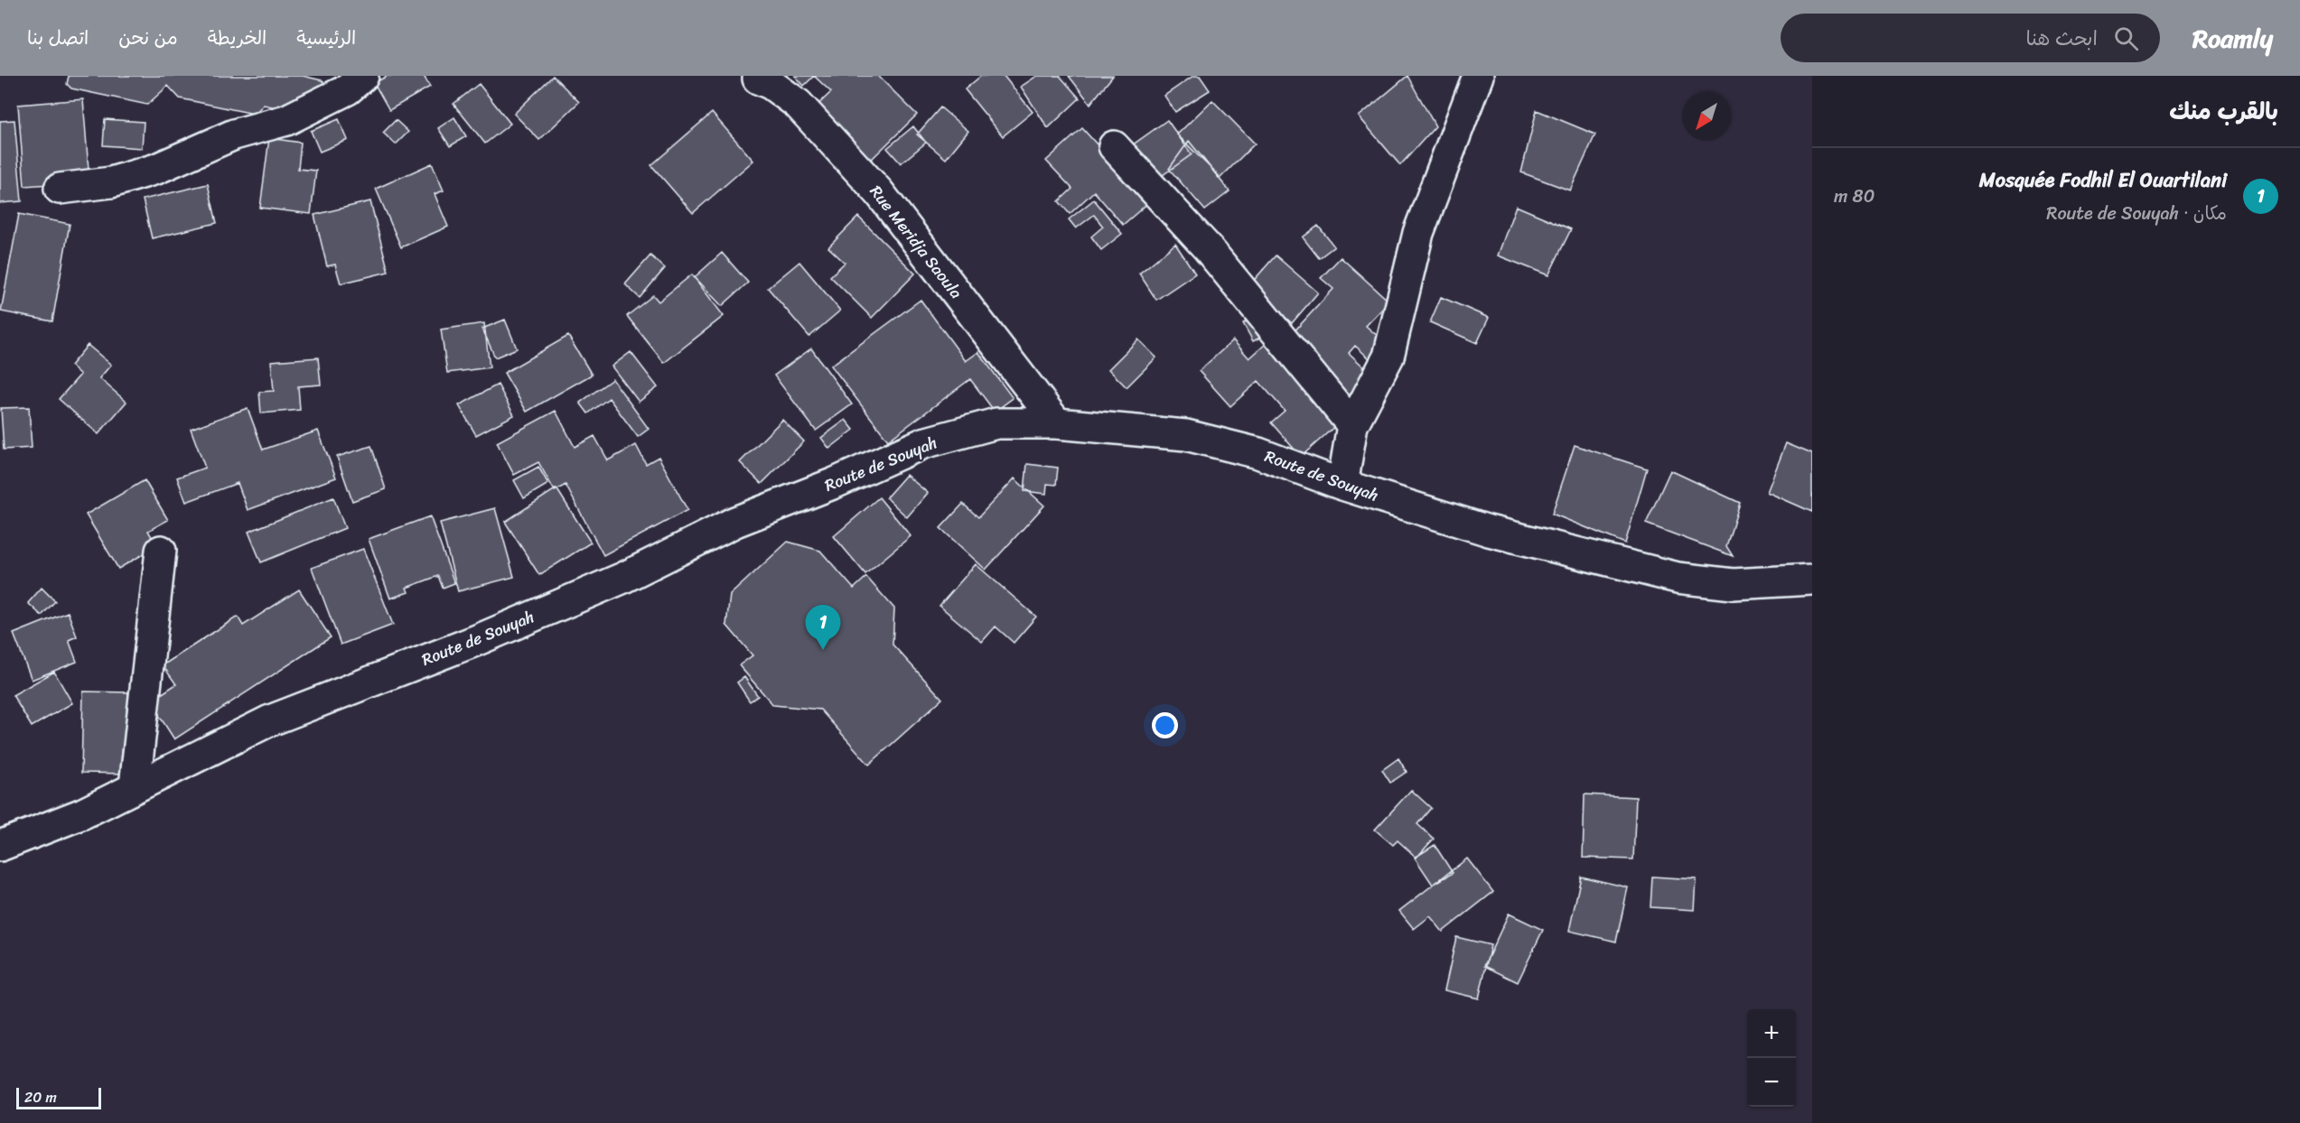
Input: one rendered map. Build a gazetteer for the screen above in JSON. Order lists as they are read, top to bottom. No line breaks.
{"streets":{"main road":["Rue Meridja Saoula","Route de Souyah"]},"crossings":[["Rue Meridja Saoula","Route de Souyah"]],"scale_bar":"20 m","north":"bottom left","page":{"header":"Roamly","search":"ابحث هنا","nav":["الرئيسية","الخريطة","من نحن","اتصل بنا"],"heading":"بالقرب منك","list":[{"mark":"1","name":"Mosquée Fodhil El Ouartilani","note":"مكان · Route de Souyah","value":"80 m"}],"pins":"1","map_buttons":["+","−"],"scale":"20 m"}}
